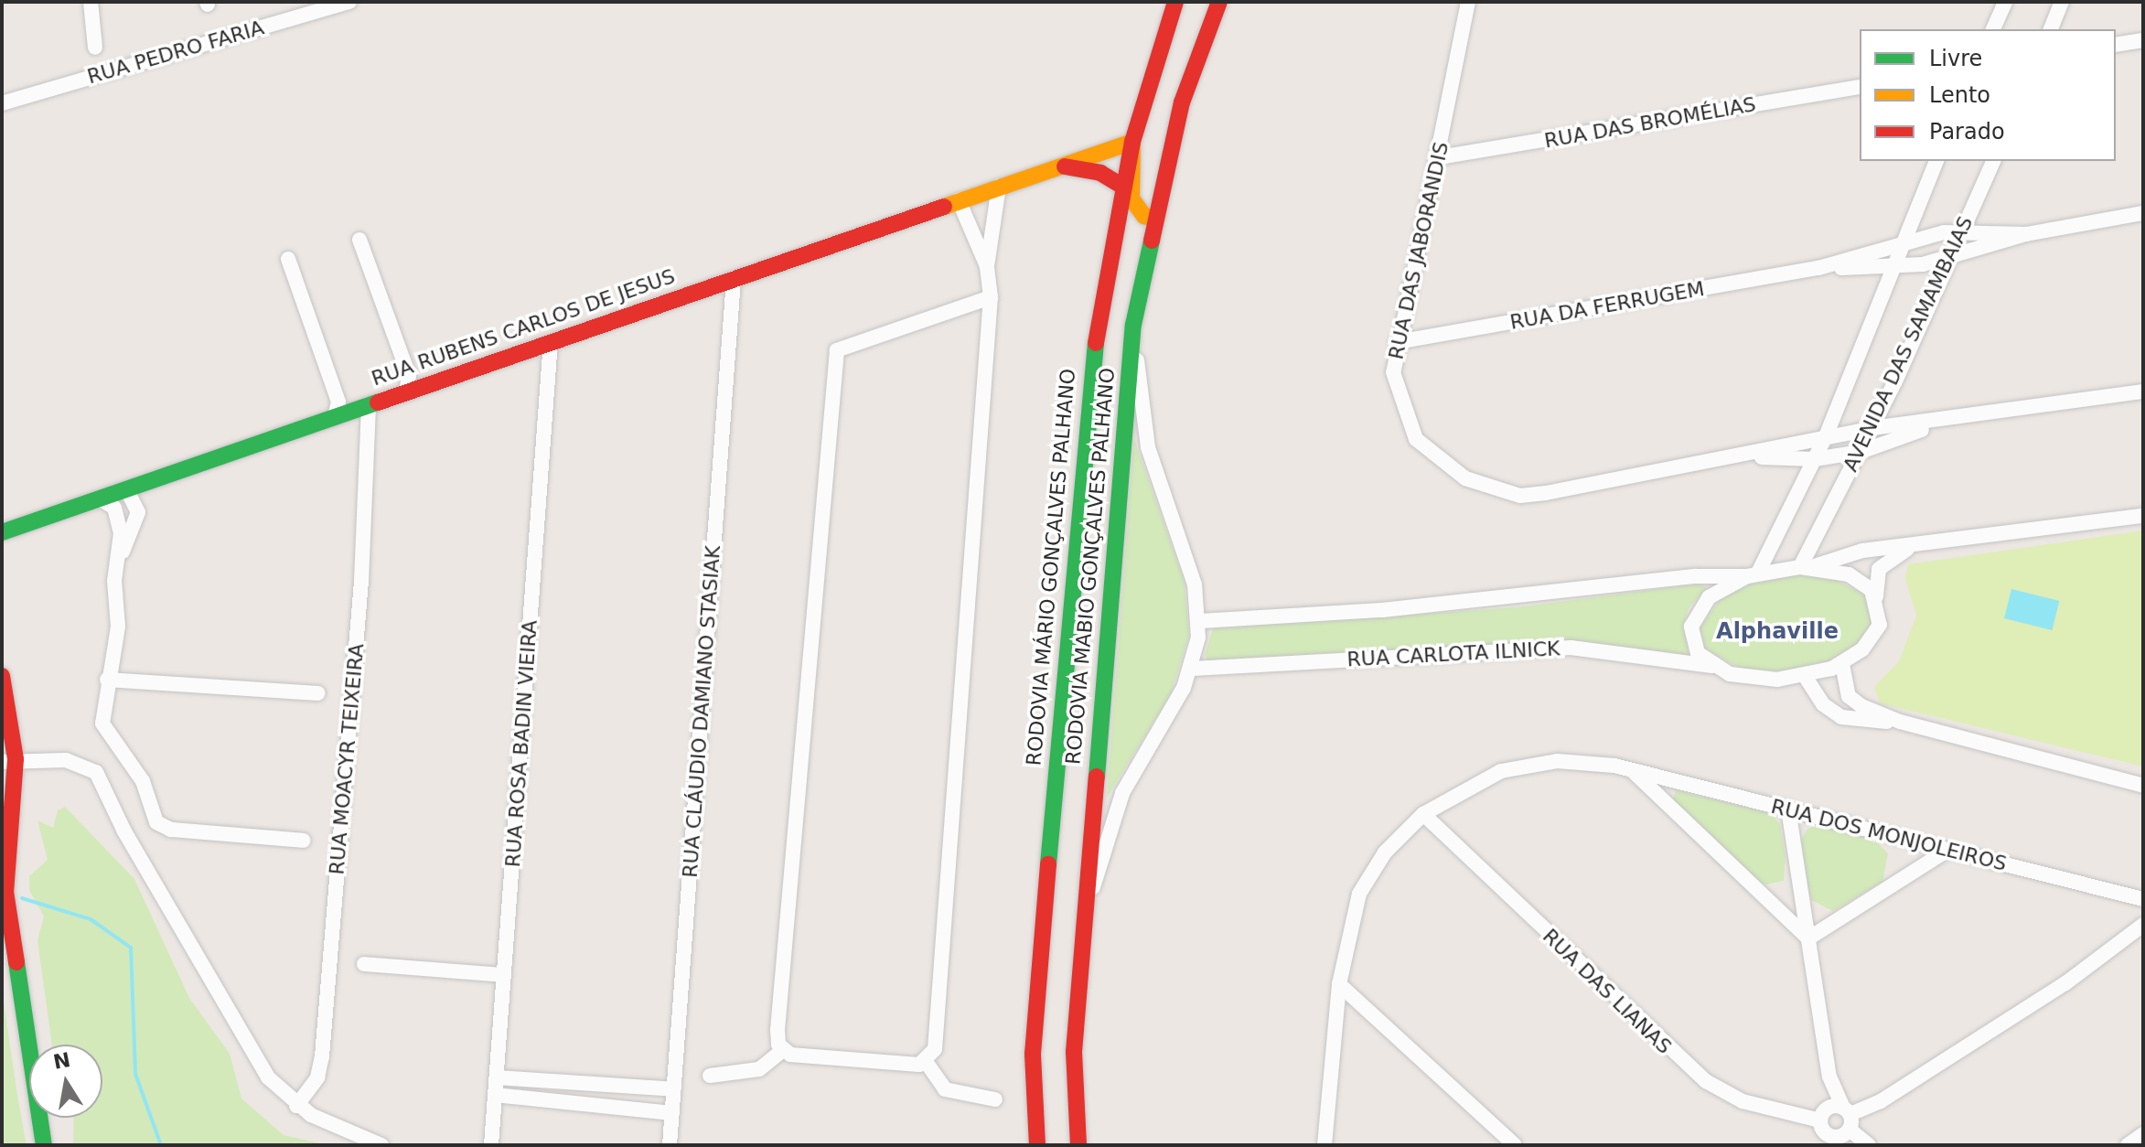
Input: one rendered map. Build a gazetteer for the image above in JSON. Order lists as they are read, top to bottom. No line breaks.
{"streets":{"main road":["RUA RUBENS CARLOS DE JESUS","RODOVIA MABIO GONÇALVES PALHANO","RODOVIA MÁRIO GONÇALVES PALHANO"],"street":["RUA PEDRO FARIA","RUA DAS BROMÉLIAS","RUA DAS JABORANDIS","RUA DA FERRUGEM","AVENIDA DAS SAMAMBAIAS","RUA CARLOTA ILNICK","RUA CLÁUDIO DAMIANO STASIAK","RUA ROSA BADIN VIEIRA","RUA MOACYR TEIXEIRA","RUA DOS MONJOLEIROS","RUA DAS LIANAS"]},"crossings":[["RUA DAS BROMÉLIAS","RUA DAS JABORANDIS"],["RUA DAS JABORANDIS","RUA DA FERRUGEM"],["RUA DA FERRUGEM","AVENIDA DAS SAMAMBAIAS"],["RUA RUBENS CARLOS DE JESUS","RODOVIA MÁRIO GONÇALVES PALHANO"],["RUA RUBENS CARLOS DE JESUS","RUA CLÁUDIO DAMIANO STASIAK"],["RUA RUBENS CARLOS DE JESUS","RUA ROSA BADIN VIEIRA"],["RUA RUBENS CARLOS DE JESUS","RUA MOACYR TEIXEIRA"],["AVENIDA DAS SAMAMBAIAS","RUA CARLOTA ILNICK"],["RUA DOS MONJOLEIROS","RUA DAS LIANAS"]],"districts":["Alphaville"],"legend":["Livre","Lento","Parado"],"north":"top"}
